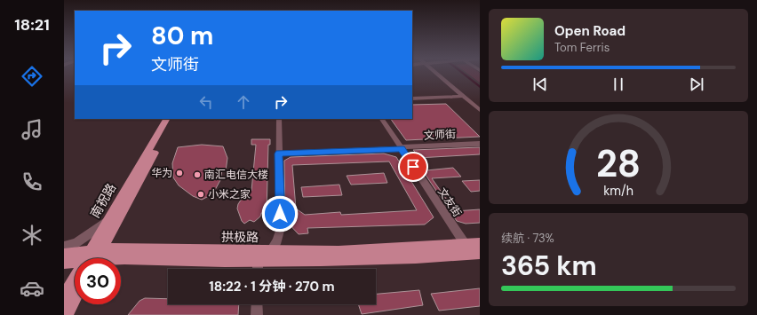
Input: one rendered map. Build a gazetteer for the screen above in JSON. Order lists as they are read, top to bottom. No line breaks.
{"streets":{"main road":["南祝路","拱极路"],"street":["文师街","文友街"]},"crossings":[["文师街","文友街"],["南祝路","拱极路"],["文友街","拱极路"]],"places":["华为","南汇电信大楼","小米之家"],"page":{"tabs":"18:21","turn":["80 m","文师街"],"song":["Open Road","Tom Ferris"],"tile":["续航 · 73%","365 km"],"limit":"30","trip":"18:22 · 1 分钟 · 270 m","gauge":["28","km/h"]}}
